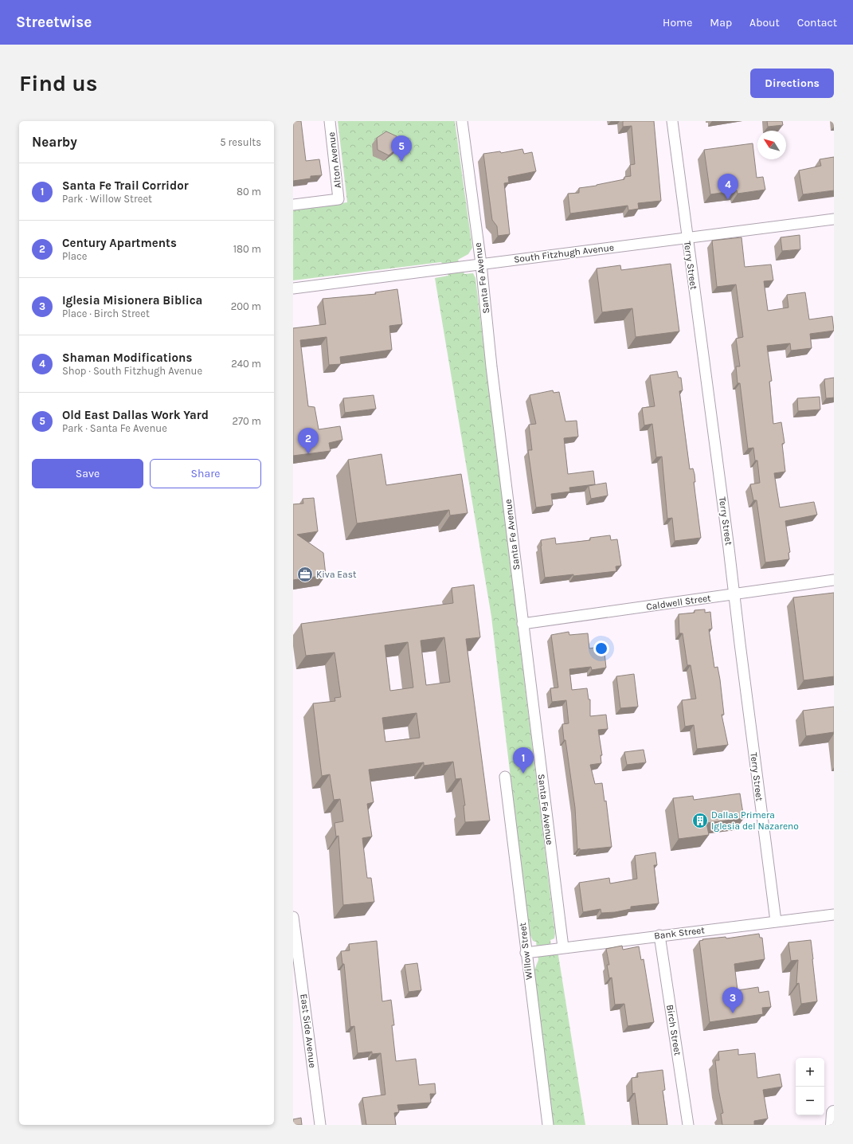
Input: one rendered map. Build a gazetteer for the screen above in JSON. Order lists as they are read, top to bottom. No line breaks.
{"streets":{"street":["Alton Avenue","South Fitzhugh Avenue","Terry Street","Santa Fe Avenue","Caldwell Street","Bank Street","Willow Street","Birch Street","East Side Avenue"]},"crossings":[["South Fitzhugh Avenue","Terry Street"],["South Fitzhugh Avenue","Santa Fe Avenue"],["Terry Street","Caldwell Street"],["Terry Street","Bank Street"],["Santa Fe Avenue","Caldwell Street"],["Santa Fe Avenue","Bank Street"],["Bank Street","Willow Street"],["Bank Street","Birch Street"]],"places":{"office":["Kiva East"],"building":["Dallas Primera Iglesia del Nazareno"]},"north":"top left","page":{"header":"Streetwise","nav":["Home","Map","About","Contact"],"buttons":["Directions",["Save","Share"]],"title":"Find us","heading":["Nearby","5 results"],"pins":["5","4","2","1","3"],"list":[{"mark":"1","name":"Santa Fe Trail Corridor","note":"Park · Willow Street","value":"80 m"},{"mark":"2","name":"Century Apartments","note":"Place","value":"180 m"},{"mark":"3","name":"Iglesia Misionera Biblica","note":"Place · Birch Street","value":"200 m"},{"mark":"4","name":"Shaman Modifications","note":"Shop · South Fitzhugh Avenue","value":"240 m"},{"mark":"5","name":"Old East Dallas Work Yard","note":"Park · Santa Fe Avenue","value":"270 m"}],"map_buttons":["+","−"]}}
